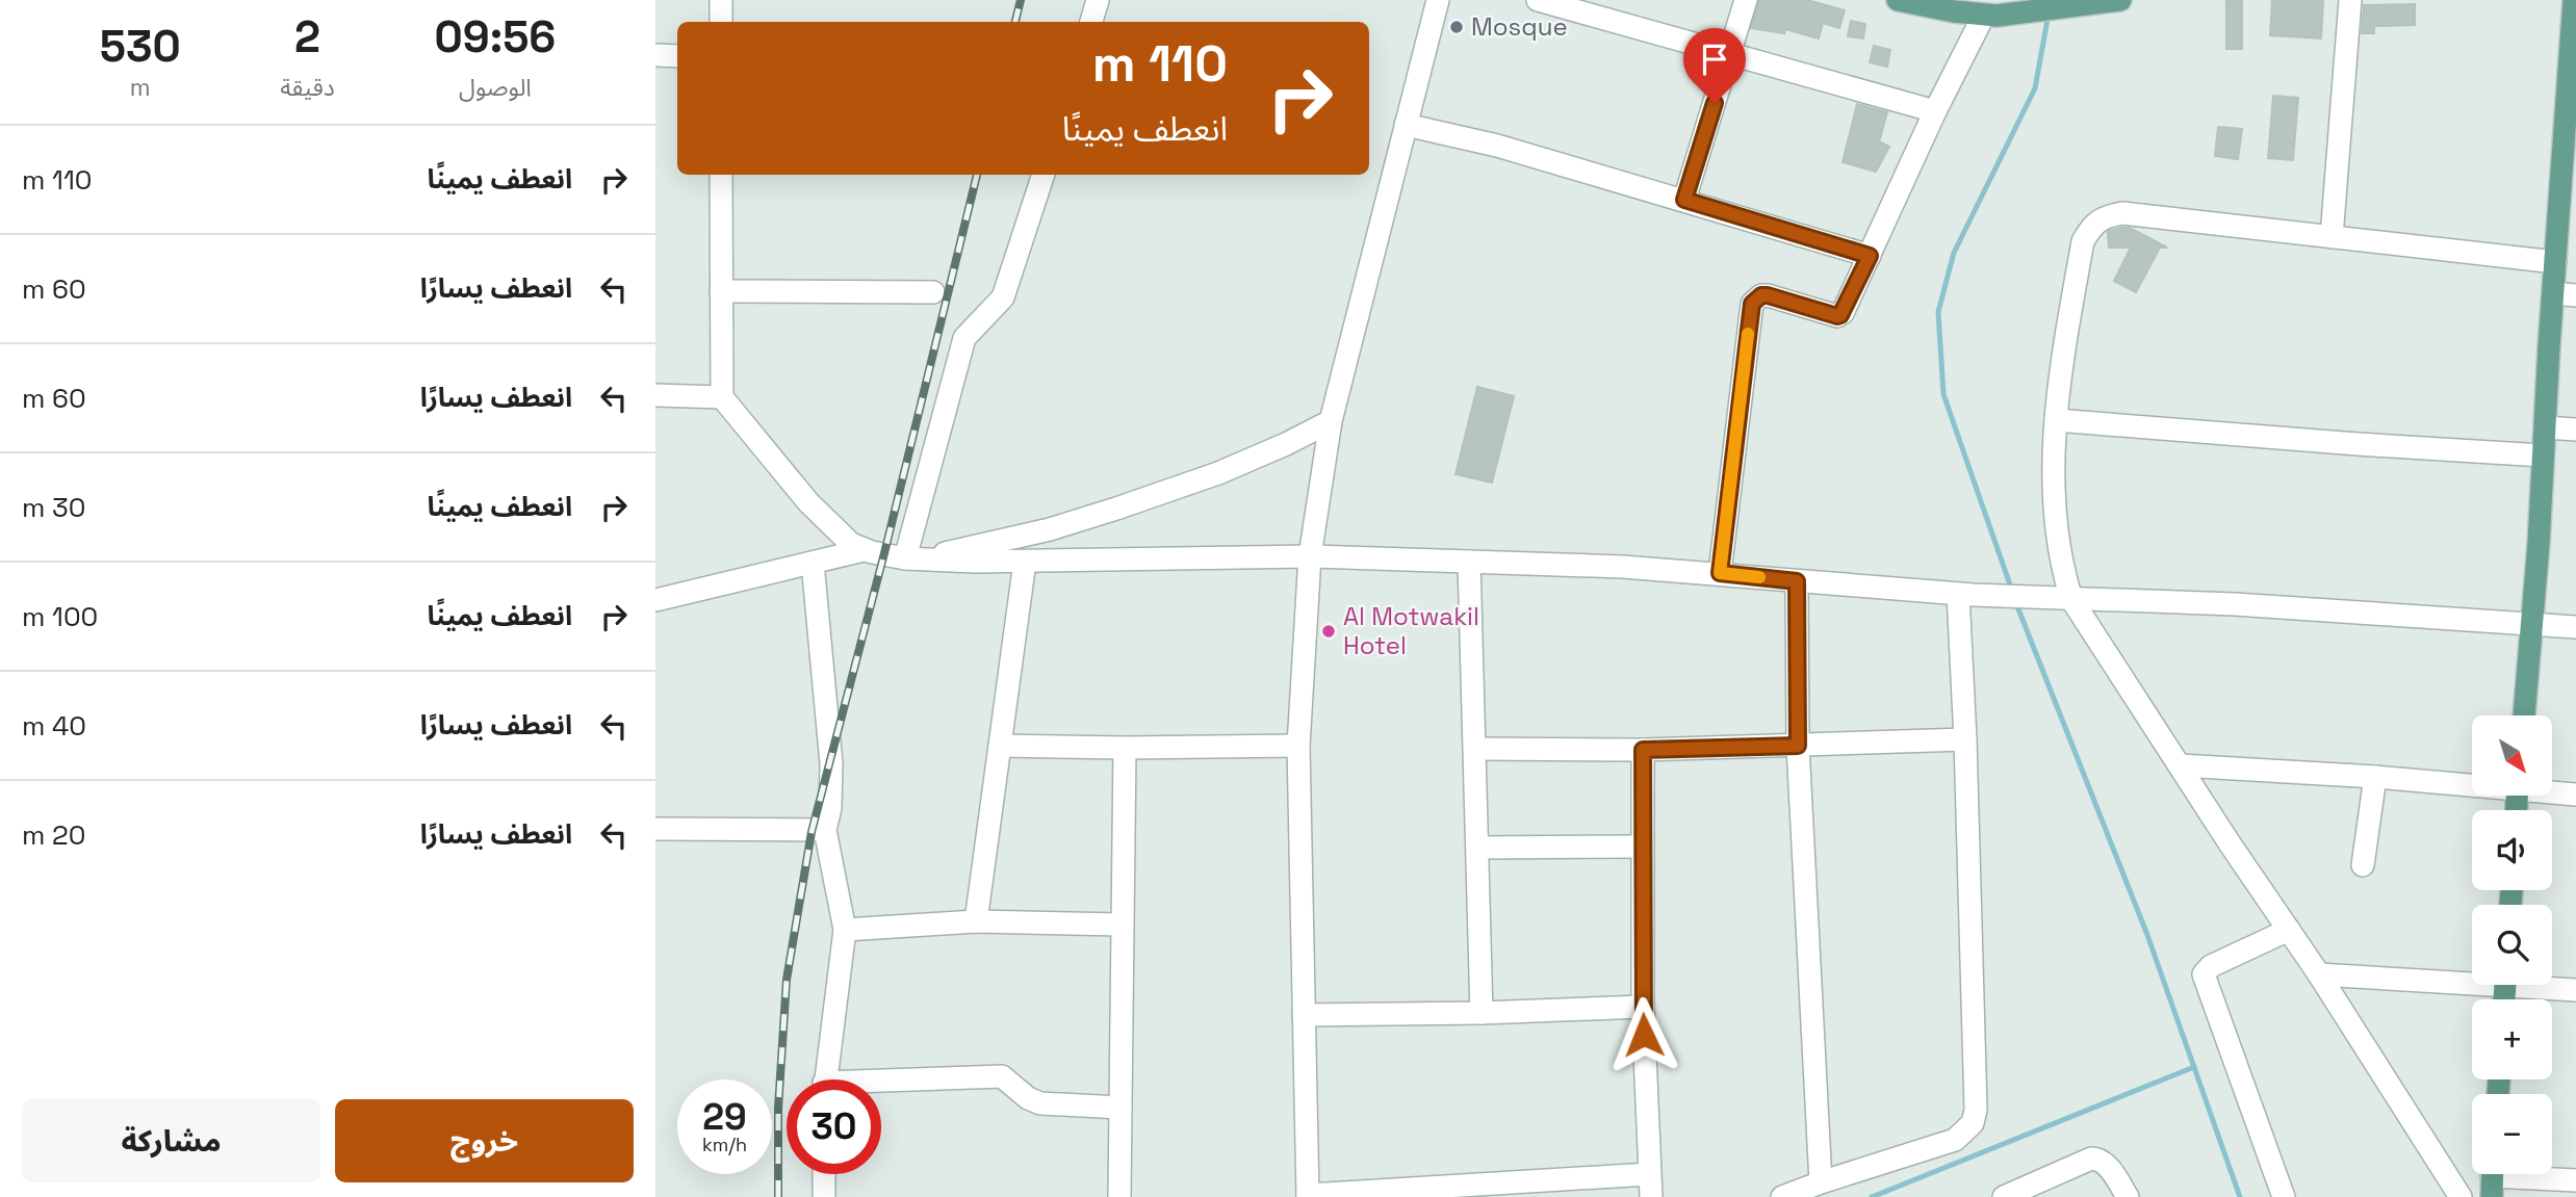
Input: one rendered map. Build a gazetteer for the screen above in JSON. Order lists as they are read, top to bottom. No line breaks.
{"places":["Mosque","Al Motwakil Hotel"],"north":"bottom right","page":{"eta":["09:56","الوصول","2","دقيقة","530","m"],"turn":["110 m","انعطف يمينًا"],"list":[{"name":"انعطف يمينًا","value":"110 m"},{"name":"انعطف يسارًا","value":"60 m"},{"name":"انعطف يسارًا","value":"60 m"},{"name":"انعطف يمينًا","value":"30 m"},{"name":"انعطف يمينًا","value":"100 m"},{"name":"انعطف يسارًا","value":"40 m"},{"name":"انعطف يسارًا","value":"20 m"}],"map_buttons":["+","−"],"speed":"29 km/h","limit":"30","buttons":["خروج","مشاركة"]}}
